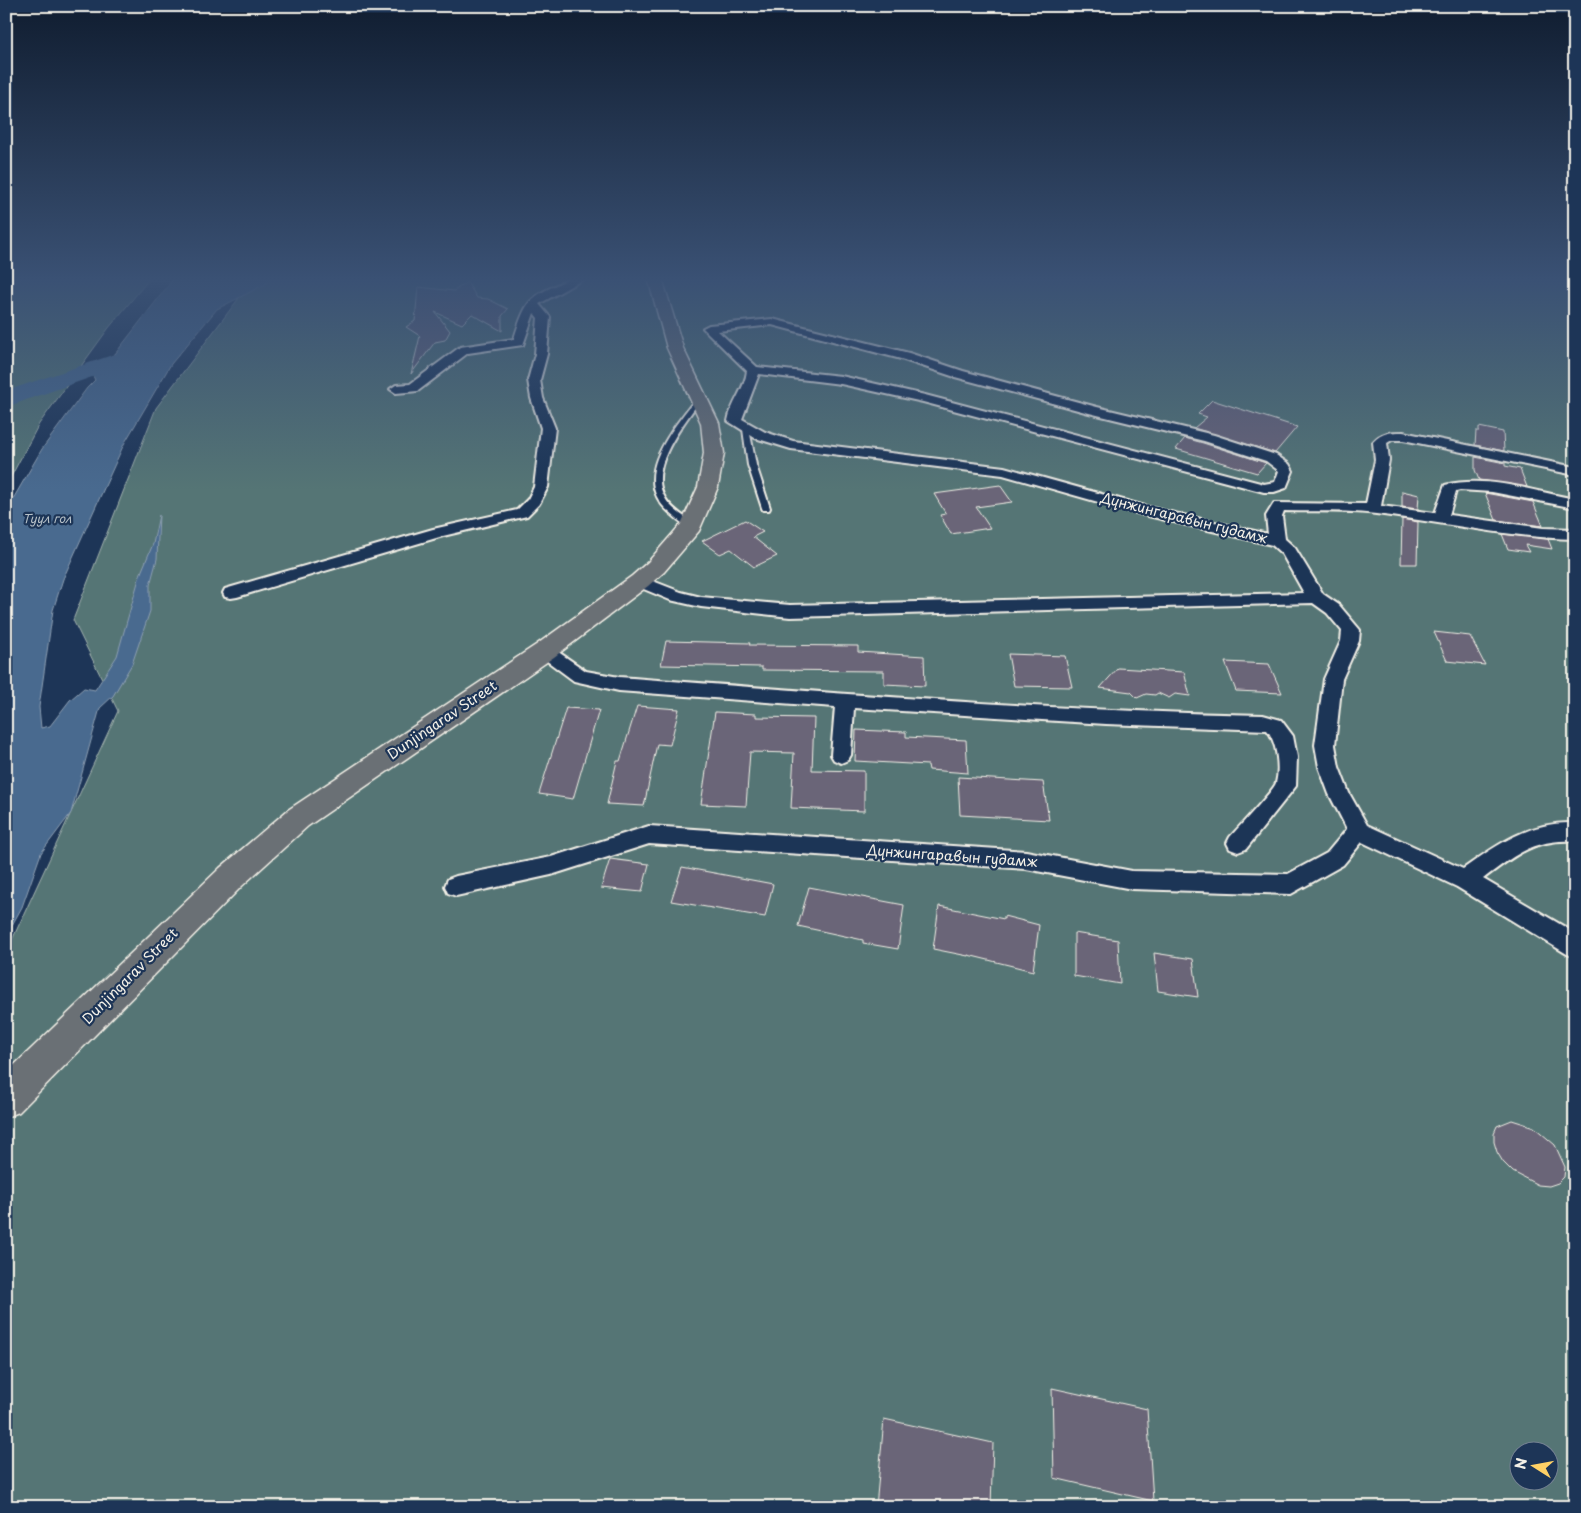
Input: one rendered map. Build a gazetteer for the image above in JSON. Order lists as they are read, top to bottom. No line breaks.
{"streets":{"main road":["Dunjingarav Street"],"street":["Дүнжингаравын гудамж"]},"crossings":[["Дүнжингаравын гудамж","Dunjingarav Street"]],"water":["Туул гол"],"north":"left"}
